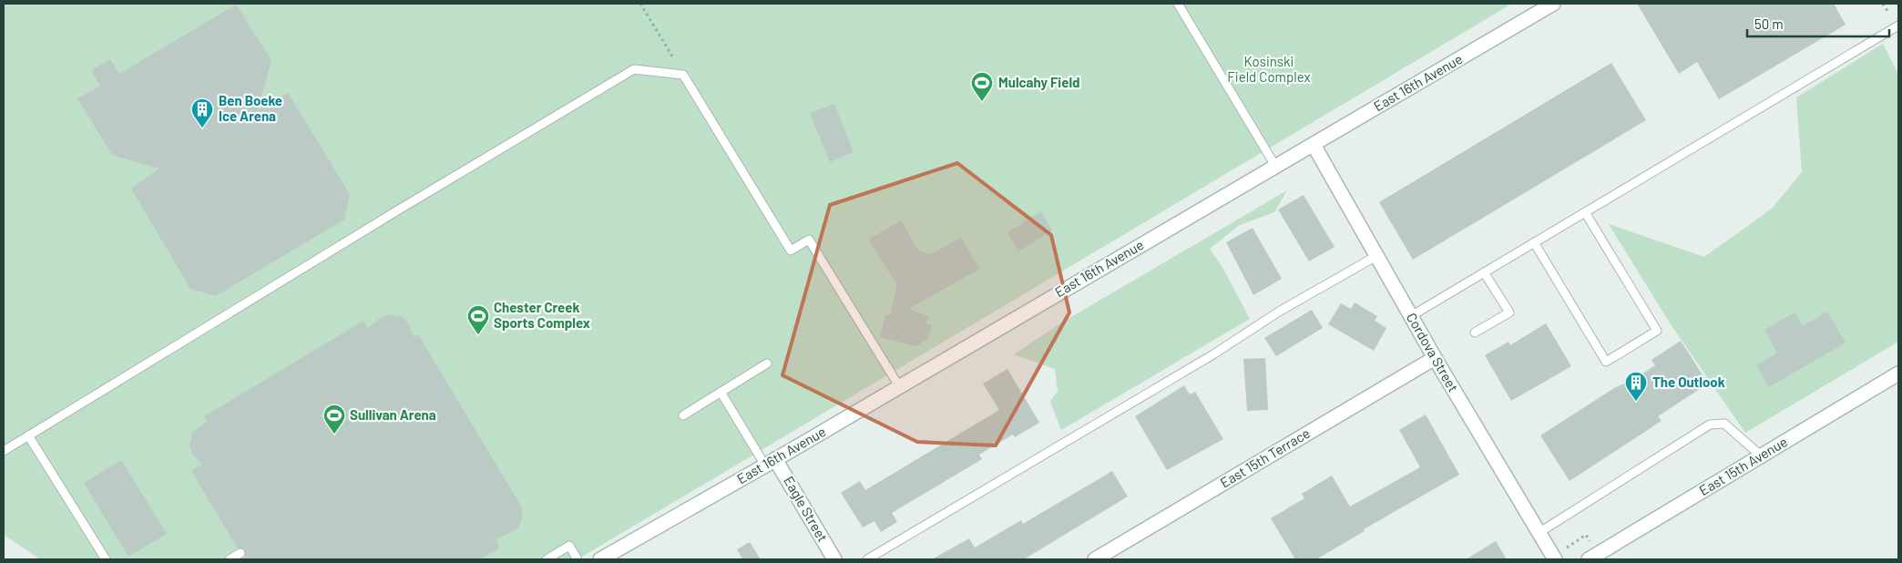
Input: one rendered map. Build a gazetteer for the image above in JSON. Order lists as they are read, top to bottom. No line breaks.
{"streets":{"street":["East 16th Avenue","Cordova Street","East 15th Terrace","East 15th Avenue","Eagle Street"]},"crossings":[["East 16th Avenue","Cordova Street"],["East 16th Avenue","Eagle Street"],["Cordova Street","East 15th Terrace"]],"parks":["Kosinski Field Complex"],"places":{"sports":["Mulcahy Field","Chester Creek Sports Complex","Sullivan Arena"],"building":["Ben Boeke Ice Arena","The Outlook"]},"scale_bar":"50 m"}
